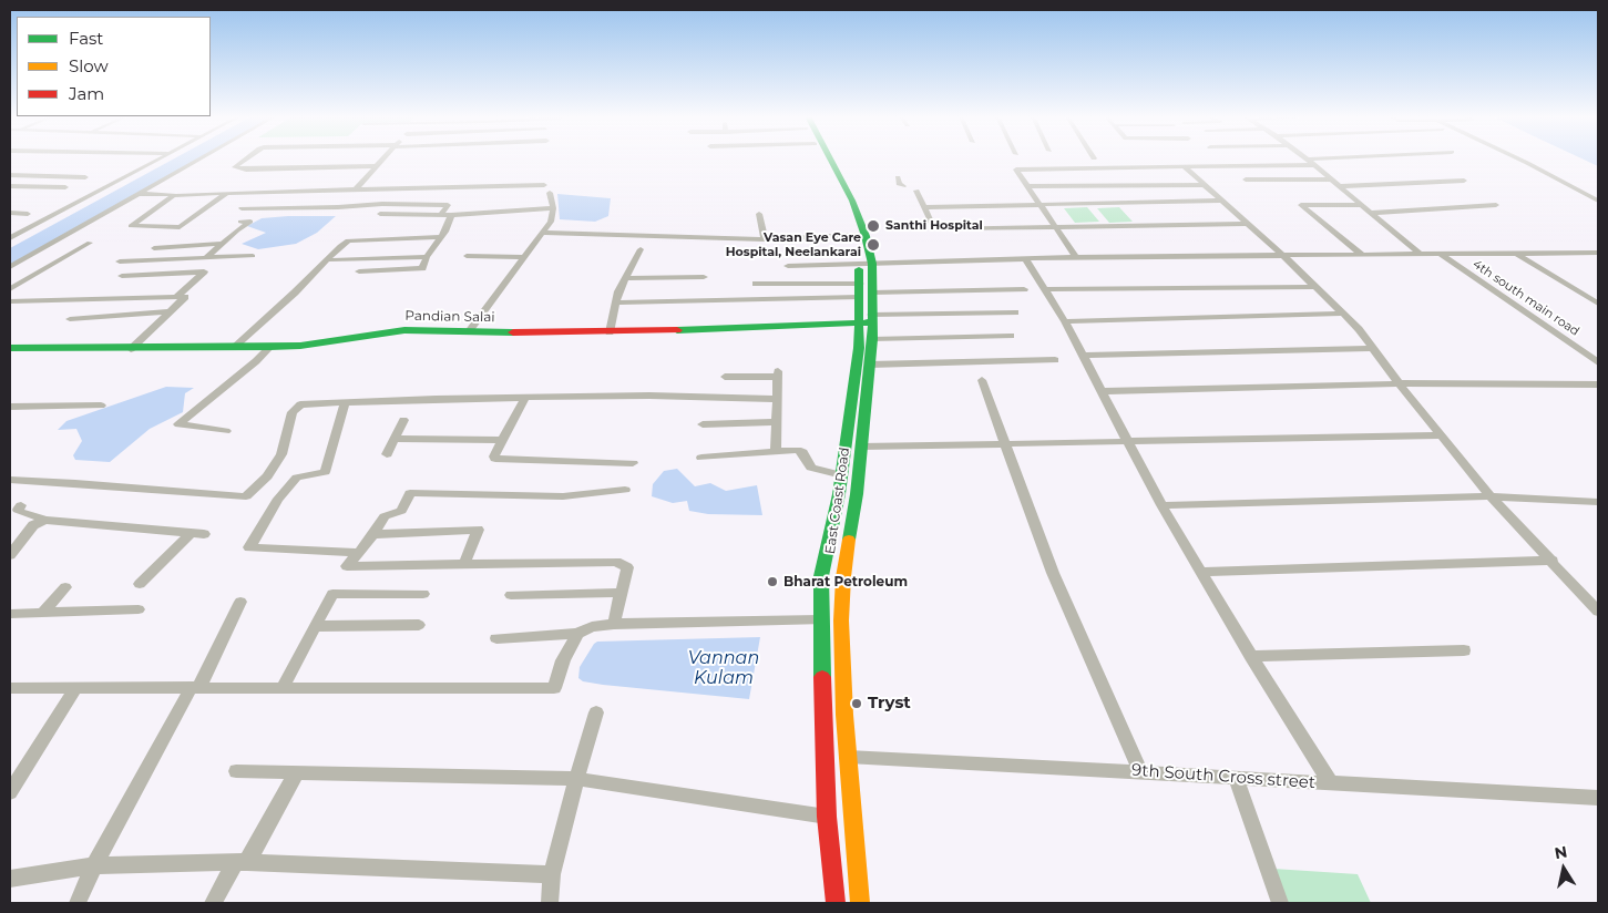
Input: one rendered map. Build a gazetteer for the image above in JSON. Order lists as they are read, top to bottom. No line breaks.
{"streets":{"main road":["Pandian Salai","East Coast Road"],"street":["4th south main road","9th South Cross street"]},"crossings":[["Pandian Salai","East Coast Road"],["East Coast Road","9th South Cross street"]],"water":["Vannan Kulam"],"places":["Santhi Hospital","Vasan Eye Care Hospital, Neelankarai","Bharat Petroleum","Tryst"],"legend":["Fast","Slow","Jam"],"north":"top"}
